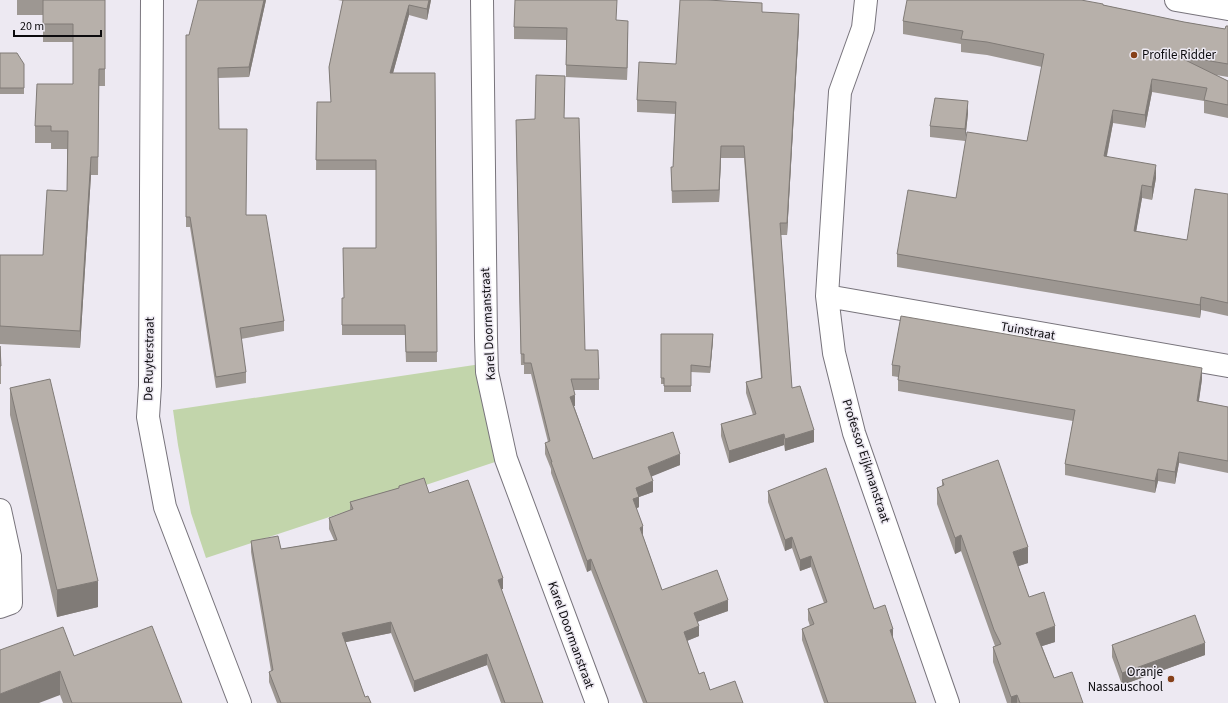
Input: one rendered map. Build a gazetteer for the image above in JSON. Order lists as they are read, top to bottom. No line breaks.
{"streets":{"street":["Karel Doormanstraat","Tuinstraat","De Ruyterstraat","Professor Eijkmanstraat"]},"crossings":[["Tuinstraat","Professor Eijkmanstraat"]],"places":["Profile Ridder","Oranje Nassauschool"],"scale_bar":"20 m"}
